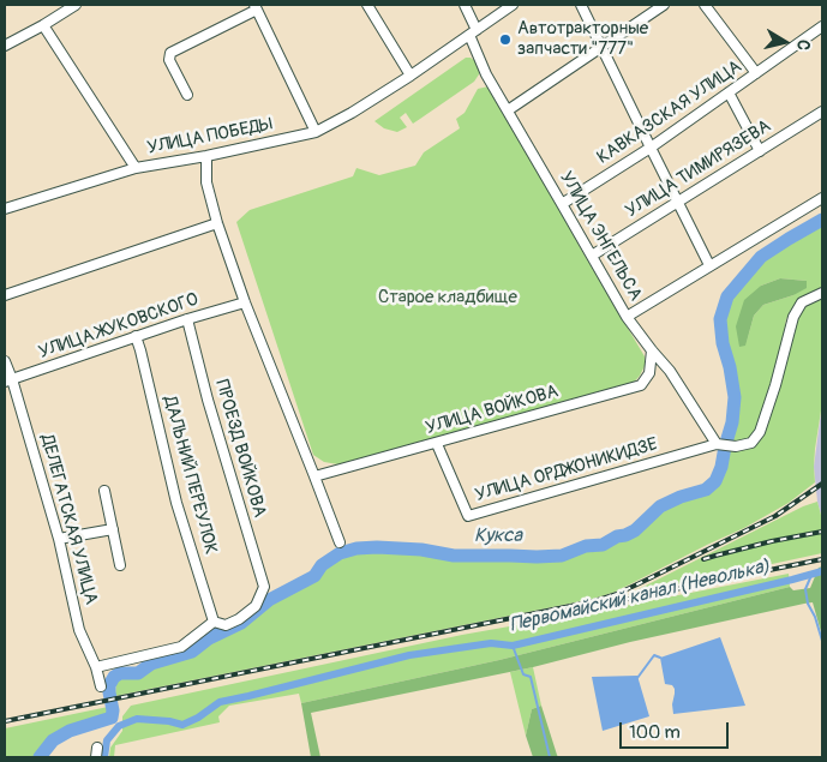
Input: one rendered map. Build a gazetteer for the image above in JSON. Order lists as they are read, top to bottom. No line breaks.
{"streets":{"street":["КАВКАЗСКАЯ УЛИЦА","УЛИЦА ПОБЕДЫ","УЛИЦА ТИМИРЯЗЕВА","УЛИЦА ЭНГЕЛЬСА","УЛИЦА ЖУКОВСКОГО","УЛИЦА ВОЙКОВА","ПРОЕЗД ВОЙКОВА","УЛИЦА ОРДЖОНИКИДЗЕ","ДАЛЬНИЙ ПЕРЕУЛОК","ДЕЛЕГАТСКАЯ УЛИЦА"]},"crossings":[["КАВКАЗСКАЯ УЛИЦА","УЛИЦА ЭНГЕЛЬСА"],["УЛИЦА ПОБЕДЫ","УЛИЦА ЭНГЕЛЬСА"],["УЛИЦА ТИМИРЯЗЕВА","УЛИЦА ЭНГЕЛЬСА"],["УЛИЦА ЭНГЕЛЬСА","УЛИЦА ВОЙКОВА"],["УЛИЦА ЭНГЕЛЬСА","УЛИЦА ОРДЖОНИКИДЗЕ"],["УЛИЦА ЖУКОВСКОГО","ПРОЕЗД ВОЙКОВА"],["УЛИЦА ЖУКОВСКОГО","ДАЛЬНИЙ ПЕРЕУЛОК"],["УЛИЦА ЖУКОВСКОГО","ДЕЛЕГАТСКАЯ УЛИЦА"],["УЛИЦА ВОЙКОВА","УЛИЦА ОРДЖОНИКИДЗЕ"],["ПРОЕЗД ВОЙКОВА","ДАЛЬНИЙ ПЕРЕУЛОК"]],"water":["Кукса","Первомайский канал (Неволька)"],"parks":["Старое кладбище"],"places":["Автотракторные запчасти \"777\""],"scale_bar":"100 m","north":"right"}
